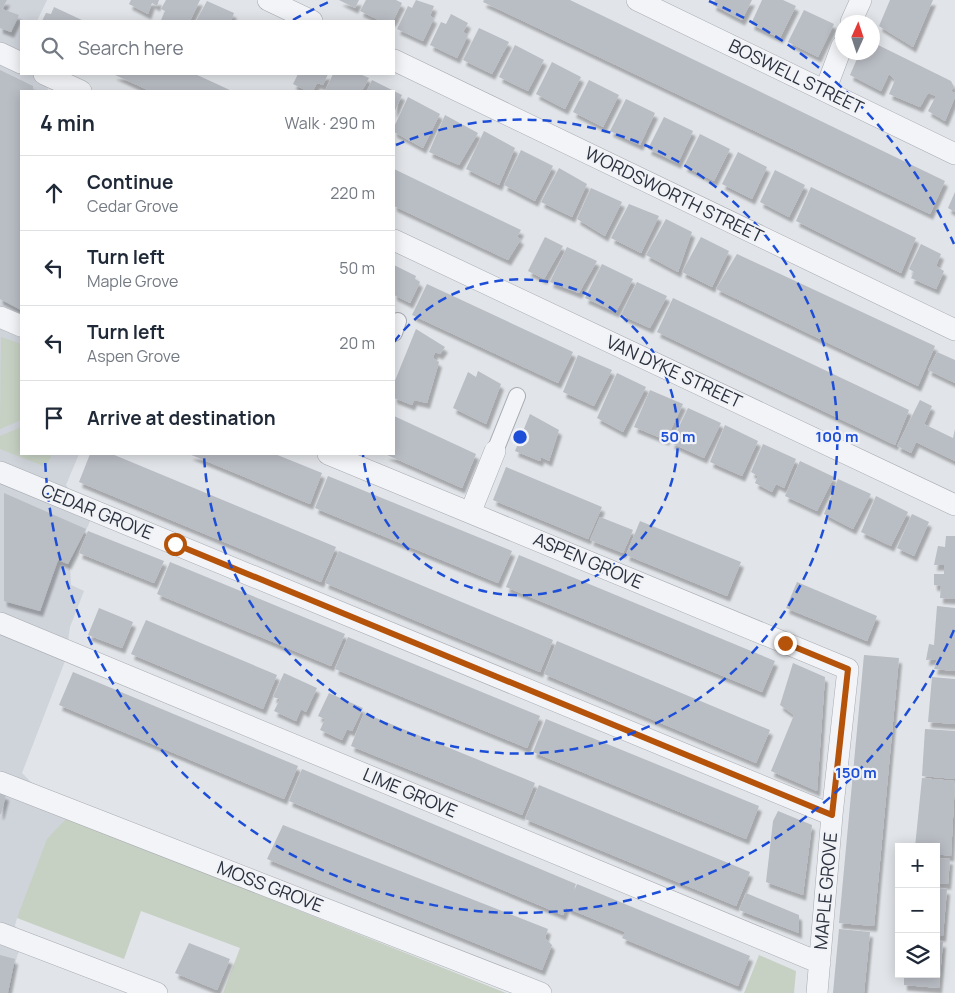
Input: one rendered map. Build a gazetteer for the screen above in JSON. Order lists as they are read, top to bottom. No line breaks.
{"streets":{"street":["BOSWELL STREET","WORDSWORTH STREET","VAN DYKE STREET","CEDAR GROVE","ASPEN GROVE","LIME GROVE","MOSS GROVE","MAPLE GROVE"]},"crossings":[["CEDAR GROVE","MAPLE GROVE"],["ASPEN GROVE","MAPLE GROVE"],["LIME GROVE","MAPLE GROVE"]],"north":"top","page":{"search":"Search here","heading":["4 min","Walk · 290 m"],"list":[["Continue","Cedar Grove","220 m"],["Turn left","Maple Grove","50 m"],["Turn left","Aspen Grove","20 m"],"Arrive at destination"],"map_buttons":["+","−"]},"rings":["50 m","100 m","150 m"]}
